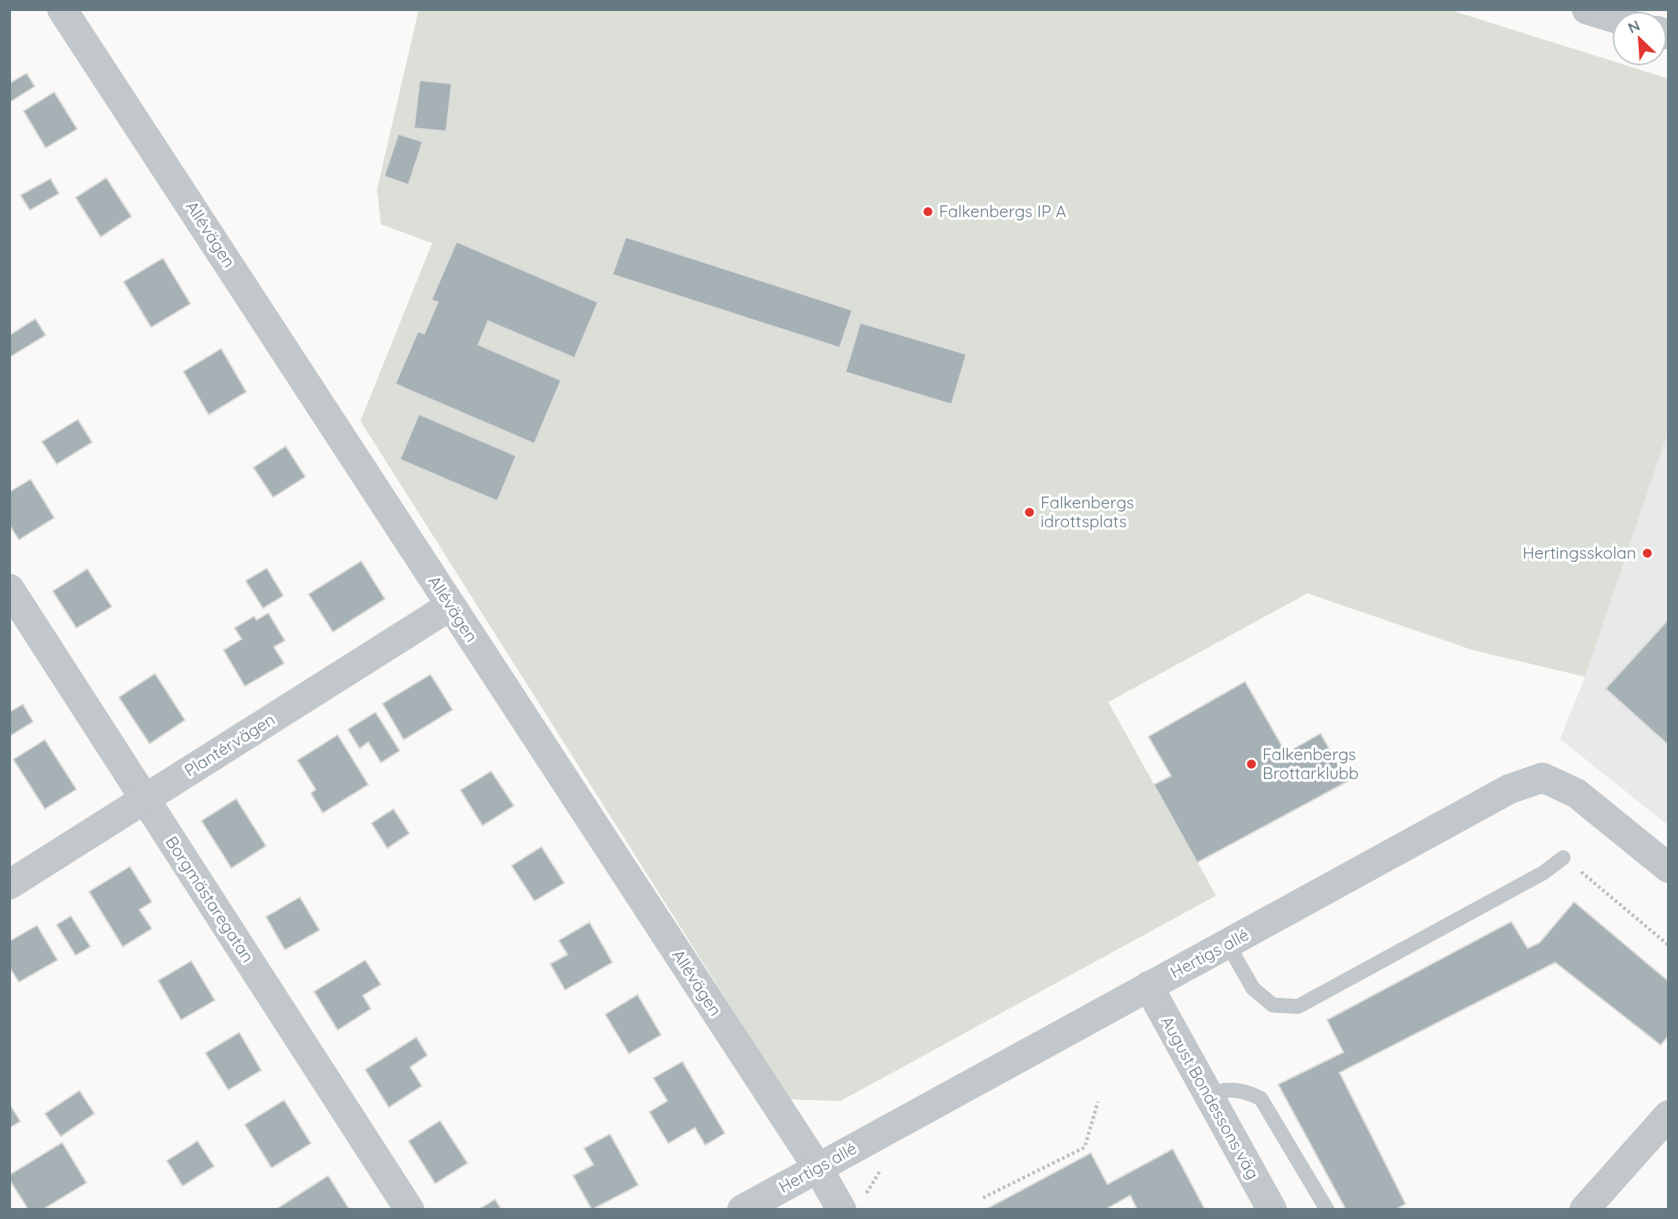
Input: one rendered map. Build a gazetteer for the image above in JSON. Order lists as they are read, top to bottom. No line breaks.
{"streets":{"street":["Allévägen","Plantérvägen","Borgmästaregatan","Hertigs allé","August Bondessons väg"]},"crossings":[["Allévägen","Plantérvägen"],["Allévägen","Hertigs allé"],["Plantérvägen","Borgmästaregatan"],["Hertigs allé","August Bondessons väg"]],"places":["Falkenbergs IP A","Falkenbergs idrottsplats","Hertingsskolan","Falkenbergs Brottarklubb"],"north":"top left"}
